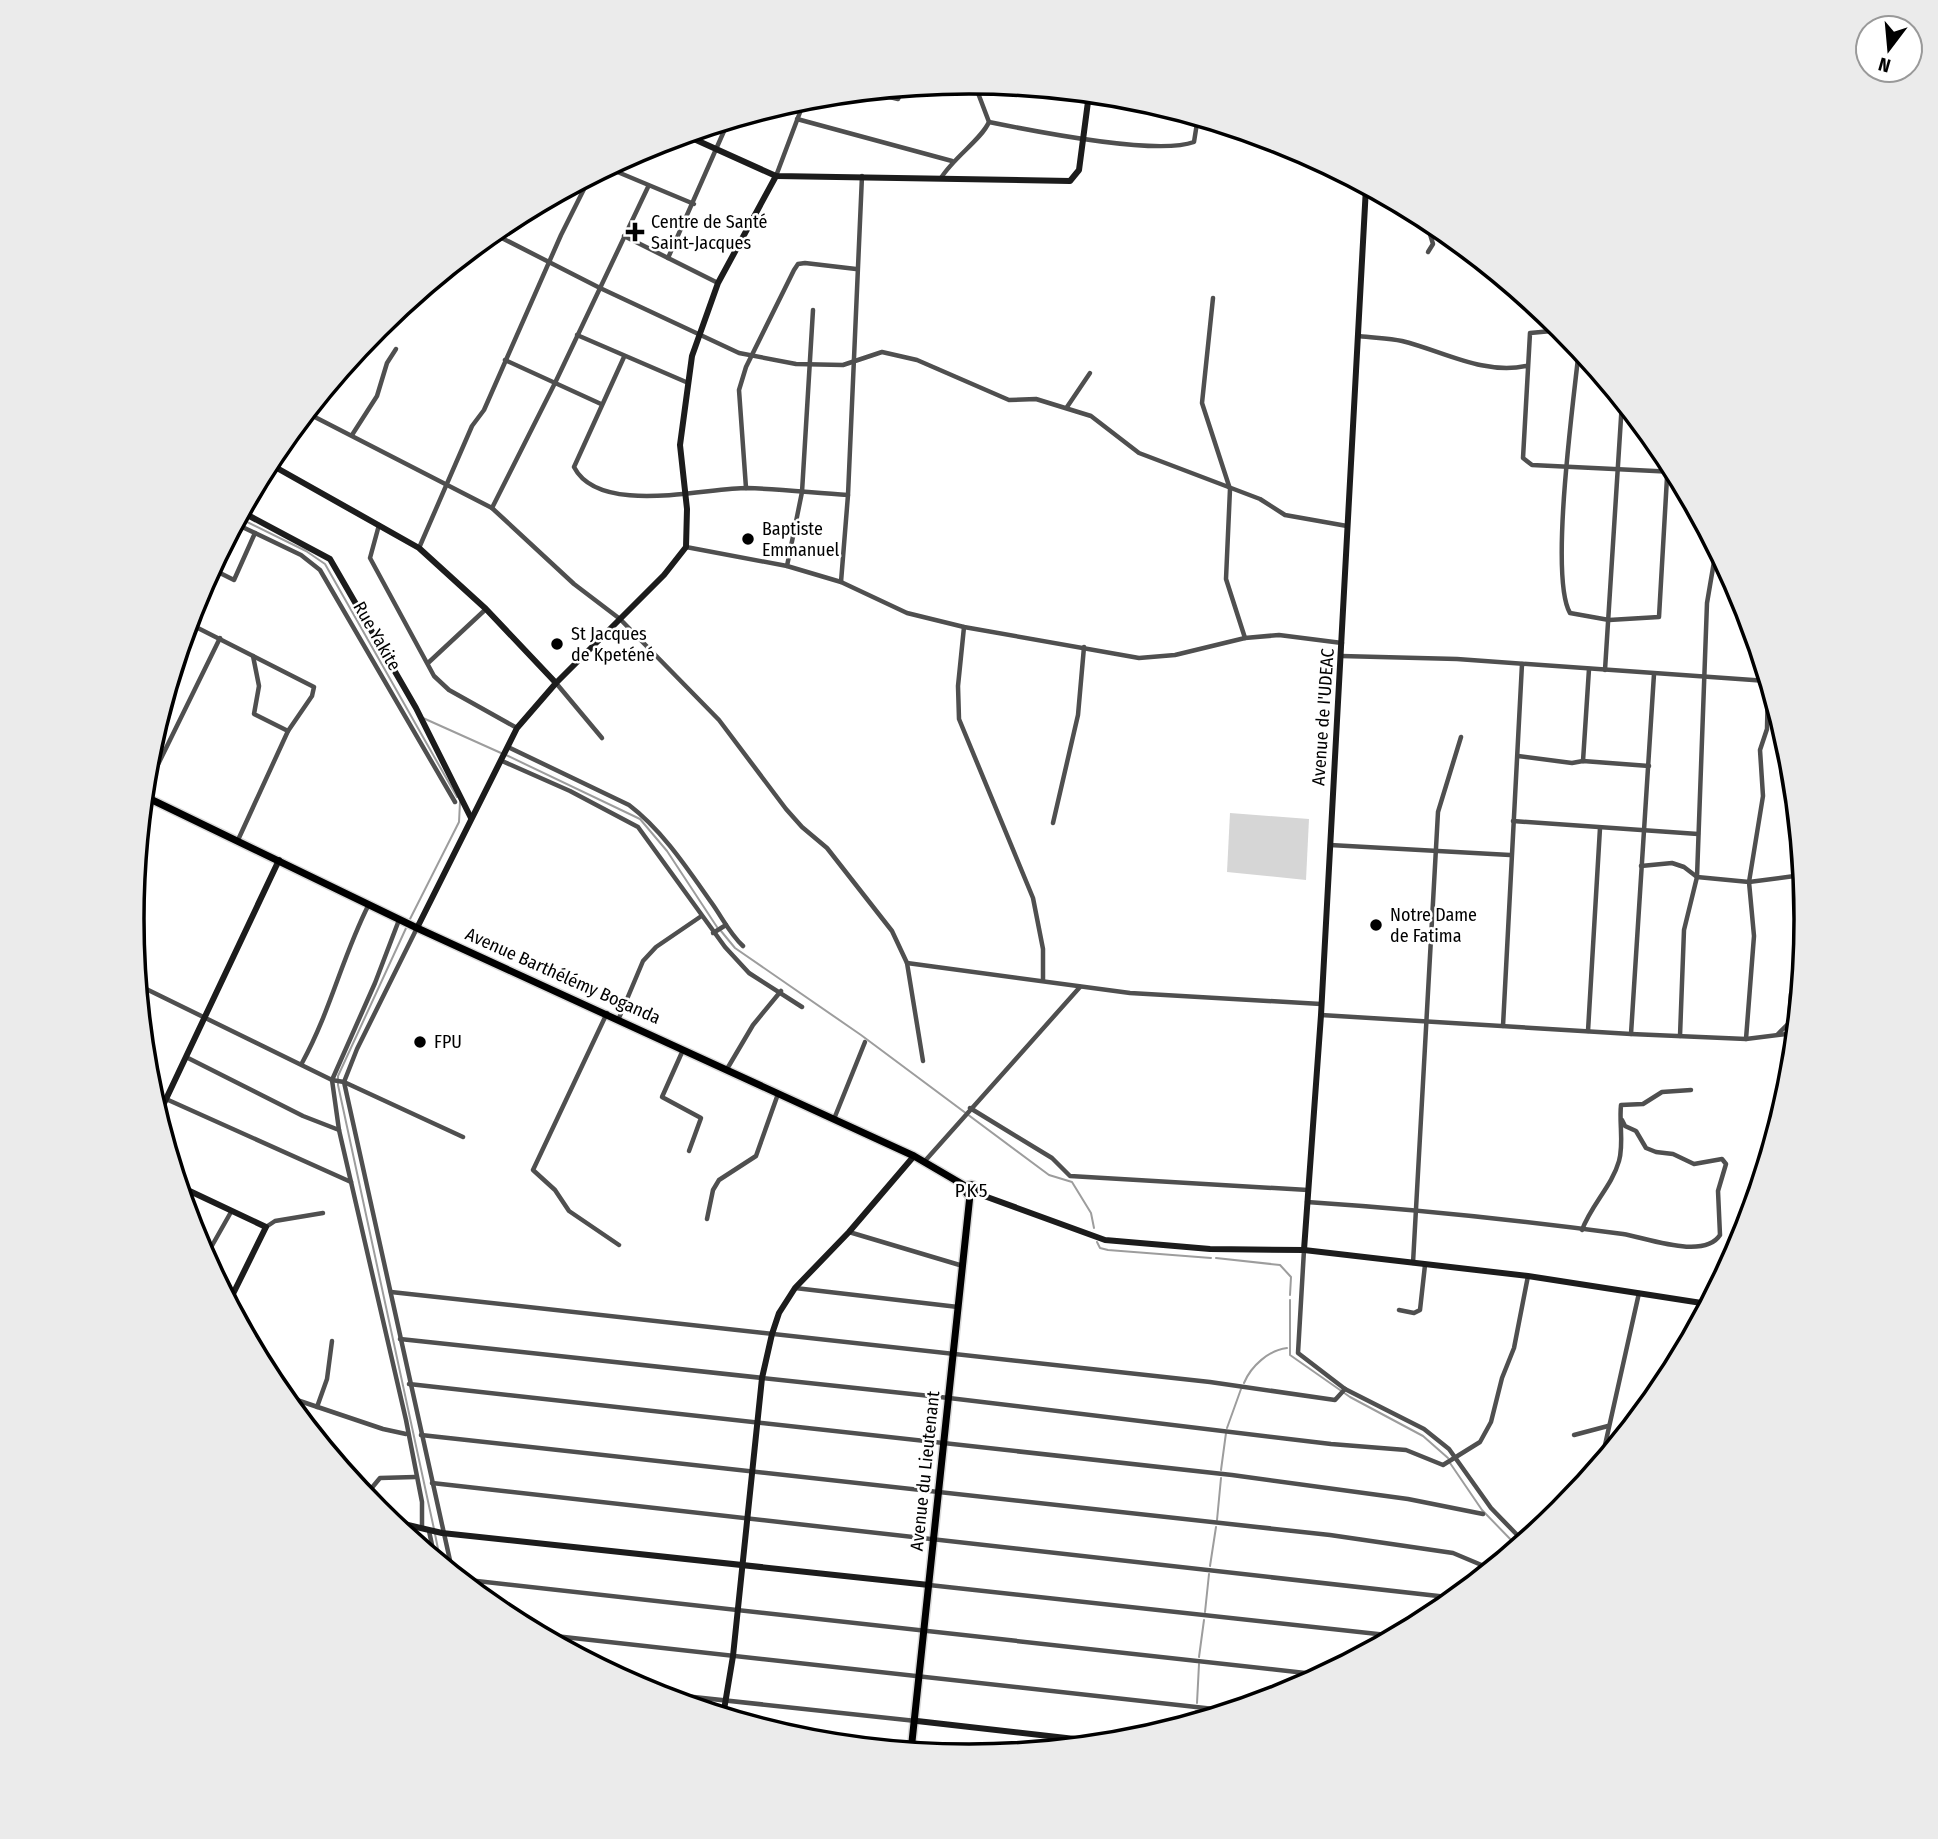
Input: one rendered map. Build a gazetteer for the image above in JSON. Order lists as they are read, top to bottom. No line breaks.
{"streets":{"main road":["Avenue Barthélémy Boganda","Avenue du Lieutenant"],"street":["Rue Yakite","Avenue de I'UDEAC"]},"crossings":[["Avenue Barthélémy Boganda","Avenue du Lieutenant"]],"districts":["PK5"],"places":{"health":["Centre de Santé Saint-Jacques"],"other":["Baptiste Emmanuel","St Jacques de Kpeténé","Notre Dame de Fatima","FPU"]},"north":"bottom"}
